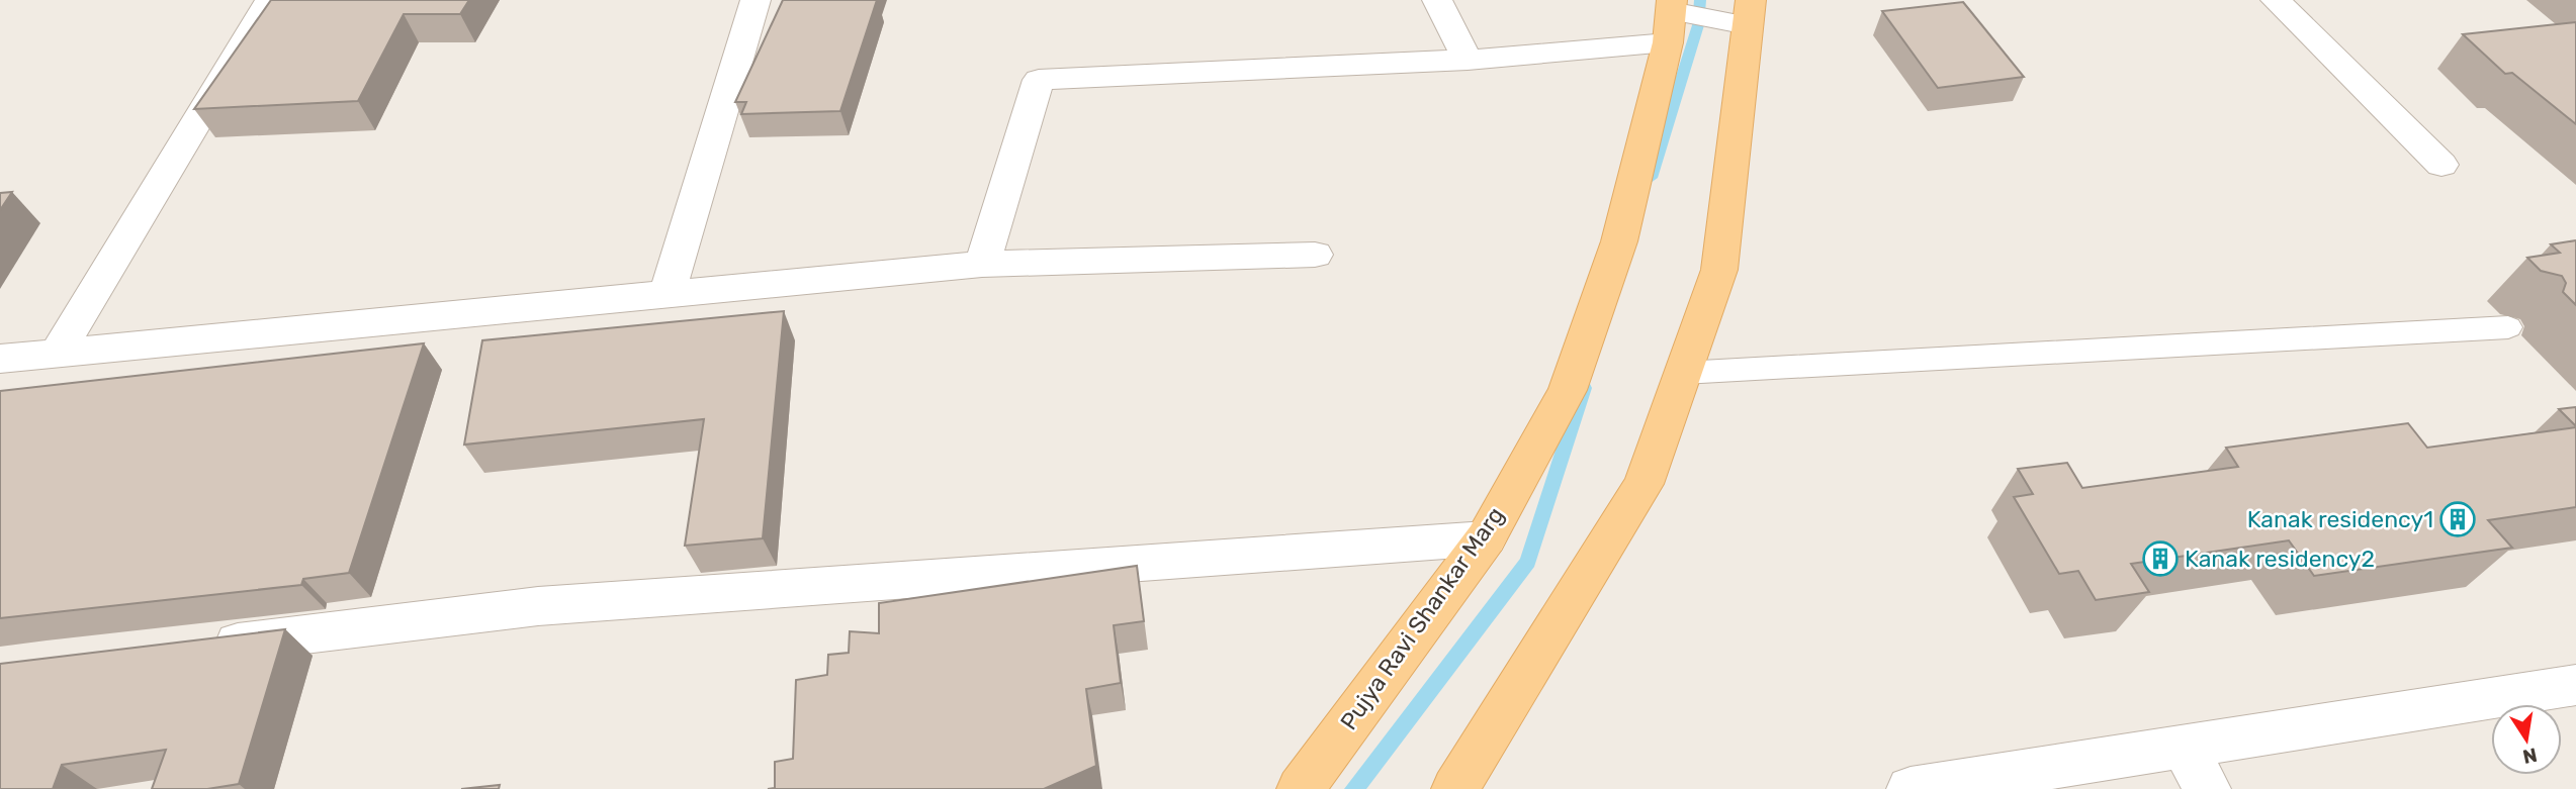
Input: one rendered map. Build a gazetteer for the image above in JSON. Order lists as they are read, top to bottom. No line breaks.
{"streets":{"main road":["Pujya Ravi Shankar Marg"]},"places":{"building":["Kanak residency1","Kanak residency2"]},"north":"bottom"}
